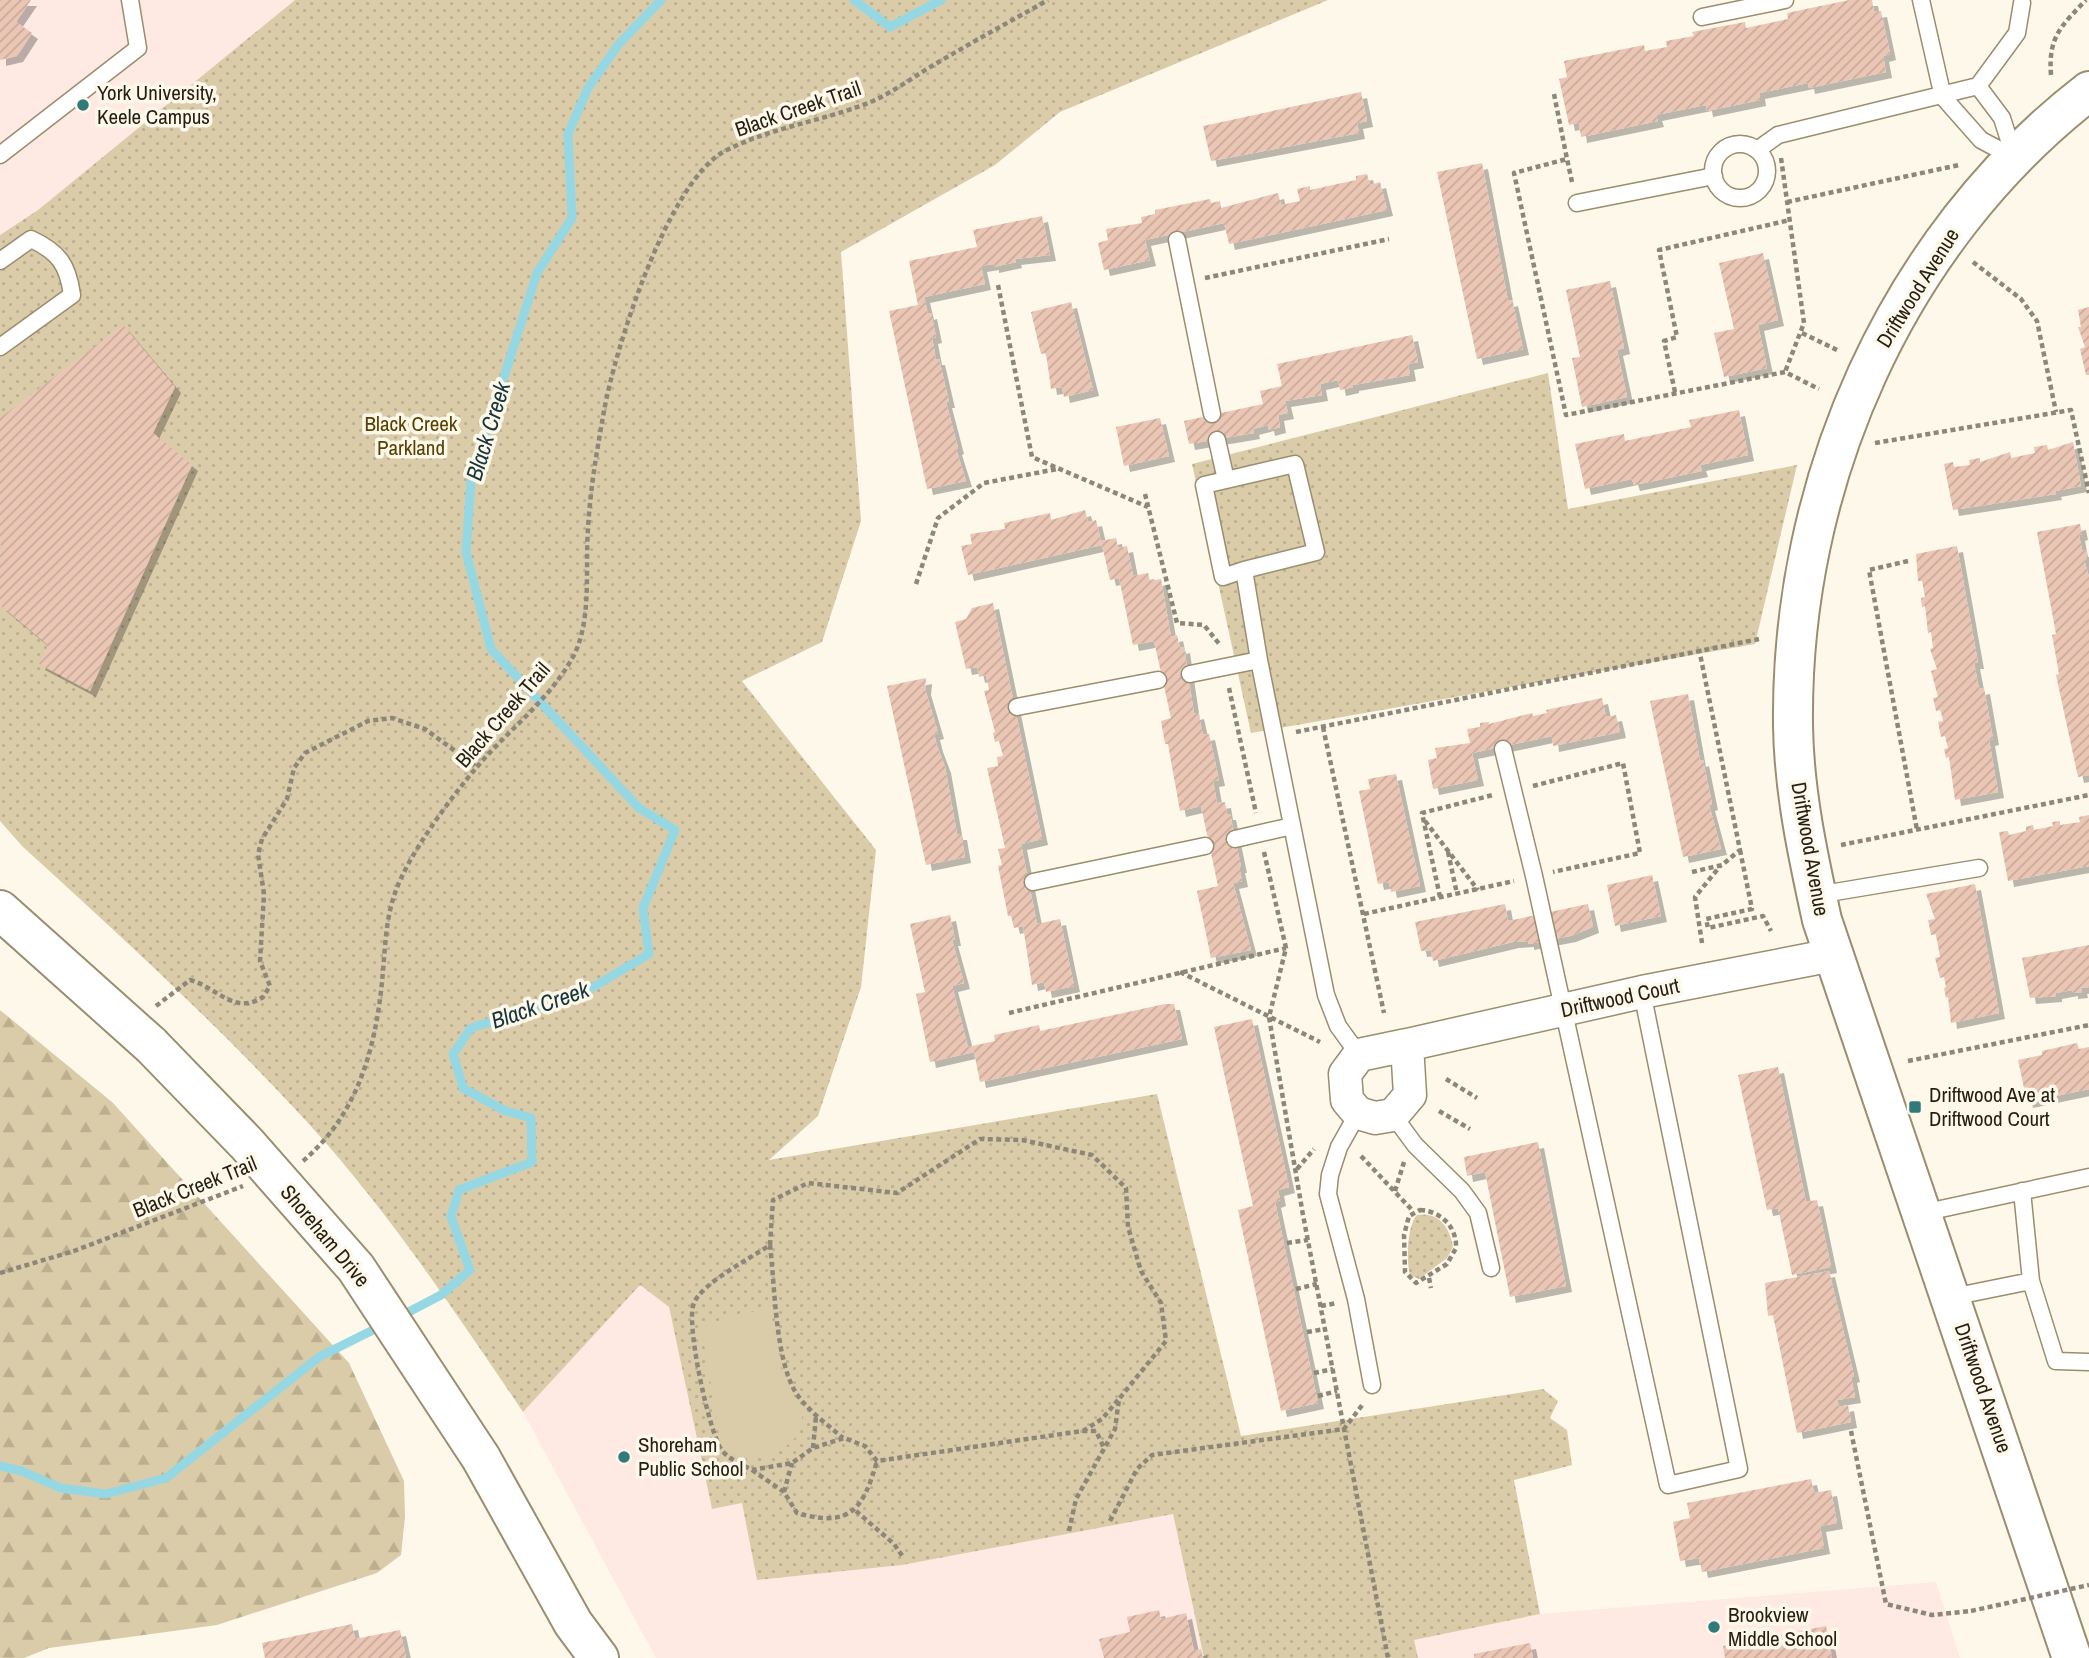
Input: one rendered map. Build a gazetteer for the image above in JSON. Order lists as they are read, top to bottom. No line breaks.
{"streets":{"street":["Driftwood Avenue","Driftwood Court","Shoreham Drive"],"path":["Black Creek Trail"]},"crossings":[["Driftwood Avenue","Driftwood Court"]],"water":["Black Creek"],"parks":["Black Creek Parkland"],"places":{"other":["York University, Keele Campus","Shoreham Public School","Brookview Middle School"],"transit":["Driftwood Ave at Driftwood Court"]}}
